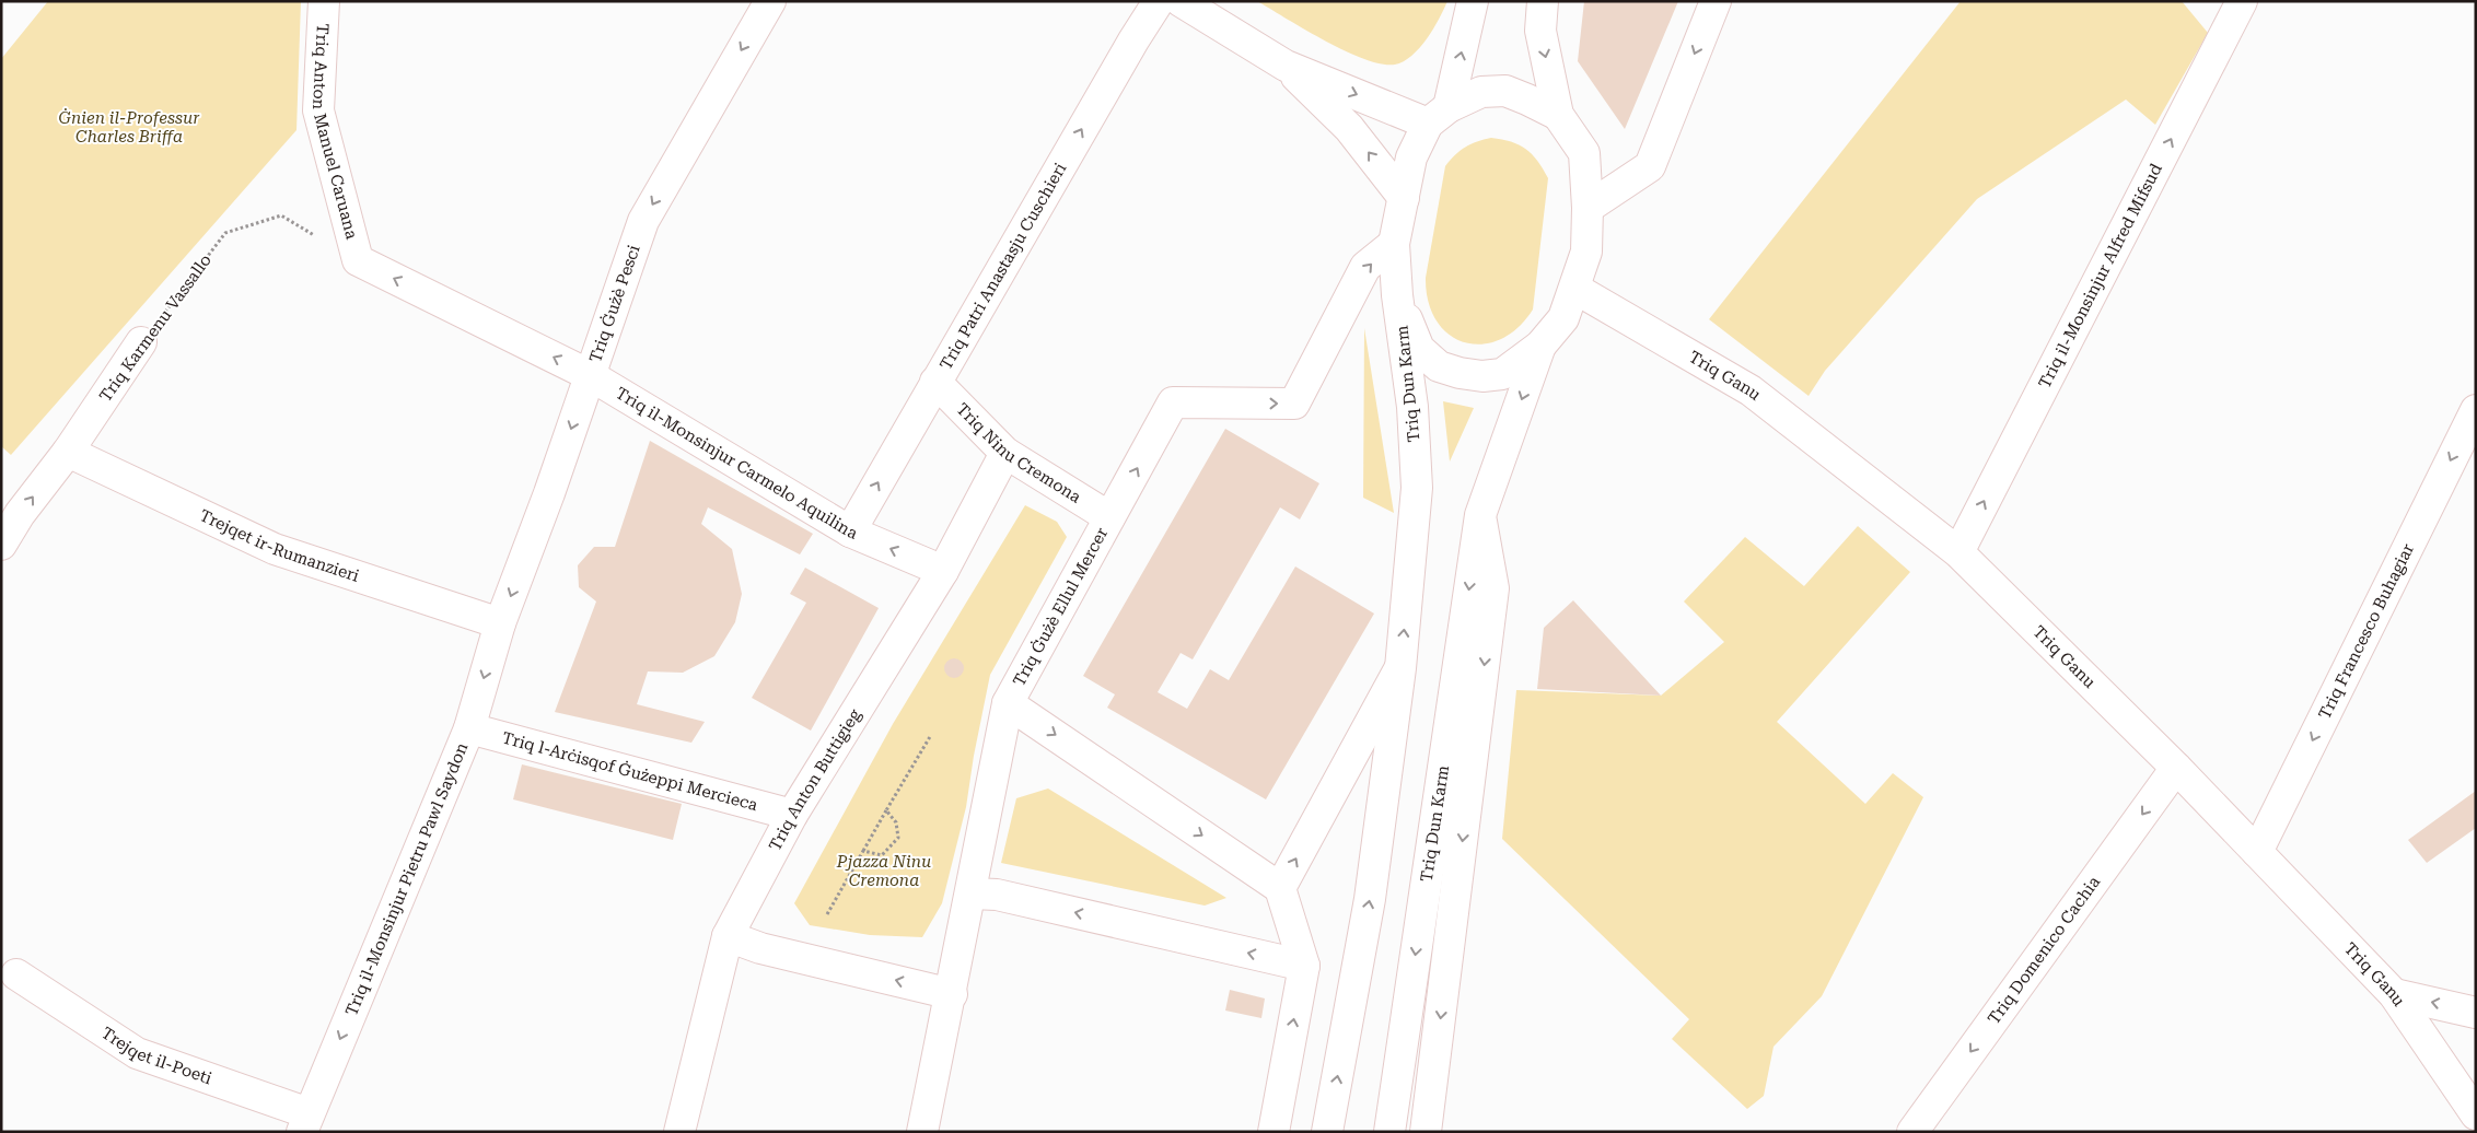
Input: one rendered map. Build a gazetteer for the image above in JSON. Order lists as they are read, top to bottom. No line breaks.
{"streets":{"main road":["Triq Anton Manuel Caruana","Triq Patri Anastasju Cuschieri","Triq il-Monsinjur Alfred Mifsud","Triq Ġużè Pesci","Triq Karmenu Vassallo","Triq Ganu","Triq Dun Karm","Triq Ninu Cremona","Triq il-Monsinjur Carmelo Aquilina","Trejqet ir-Rumanzieri","Triq Ġużè Ellul Mercer","Triq Francesco Buhagiar","Triq l-Arċisqof Ġużeppi Mercieca","Triq Anton Buttigieg","Triq il-Monsinjur Pietru Pawl Saydon","Triq Domenico Cachia","Trejqet il-Poeti"]},"crossings":[["Triq Anton Manuel Caruana","Triq Karmenu Vassallo"],["Triq Anton Manuel Caruana","Triq il-Monsinjur Carmelo Aquilina"],["Triq Patri Anastasju Cuschieri","Triq Ninu Cremona"],["Triq Patri Anastasju Cuschieri","Triq il-Monsinjur Carmelo Aquilina"],["Triq il-Monsinjur Alfred Mifsud","Triq Ganu"],["Triq Ġużè Pesci","Triq il-Monsinjur Carmelo Aquilina"],["Triq Ġużè Pesci","Trejqet ir-Rumanzieri"],["Triq Ġużè Pesci","Triq il-Monsinjur Pietru Pawl Saydon"],["Triq Karmenu Vassallo","Triq il-Monsinjur Carmelo Aquilina"],["Triq Karmenu Vassallo","Trejqet ir-Rumanzieri"],["Triq Ganu","Triq Dun Karm"],["Triq Ganu","Triq Francesco Buhagiar"],["Triq Ganu","Triq Domenico Cachia"],["Triq Dun Karm","Triq Ġużè Ellul Mercer"],["Triq Ninu Cremona","Triq Ġużè Ellul Mercer"],["Triq Ninu Cremona","Triq Anton Buttigieg"],["Triq il-Monsinjur Carmelo Aquilina","Triq Anton Buttigieg"],["Trejqet ir-Rumanzieri","Triq il-Monsinjur Pietru Pawl Saydon"],["Triq l-Arċisqof Ġużeppi Mercieca","Triq Anton Buttigieg"],["Triq l-Arċisqof Ġużeppi Mercieca","Triq il-Monsinjur Pietru Pawl Saydon"],["Triq il-Monsinjur Pietru Pawl Saydon","Trejqet il-Poeti"]],"one_way":["Triq Patri Anastasju Cuschieri","Triq il-Monsinjur Alfred Mifsud","Triq Ġużè Pesci","Triq il-Monsinjur Carmelo Aquilina","Triq Ġużè Ellul Mercer","Triq Francesco Buhagiar","Triq il-Monsinjur Pietru Pawl Saydon","Triq Domenico Cachia"],"parks":["Ġnien il-Professur Charles Briffa","Pjazza Ninu Cremona"]}
